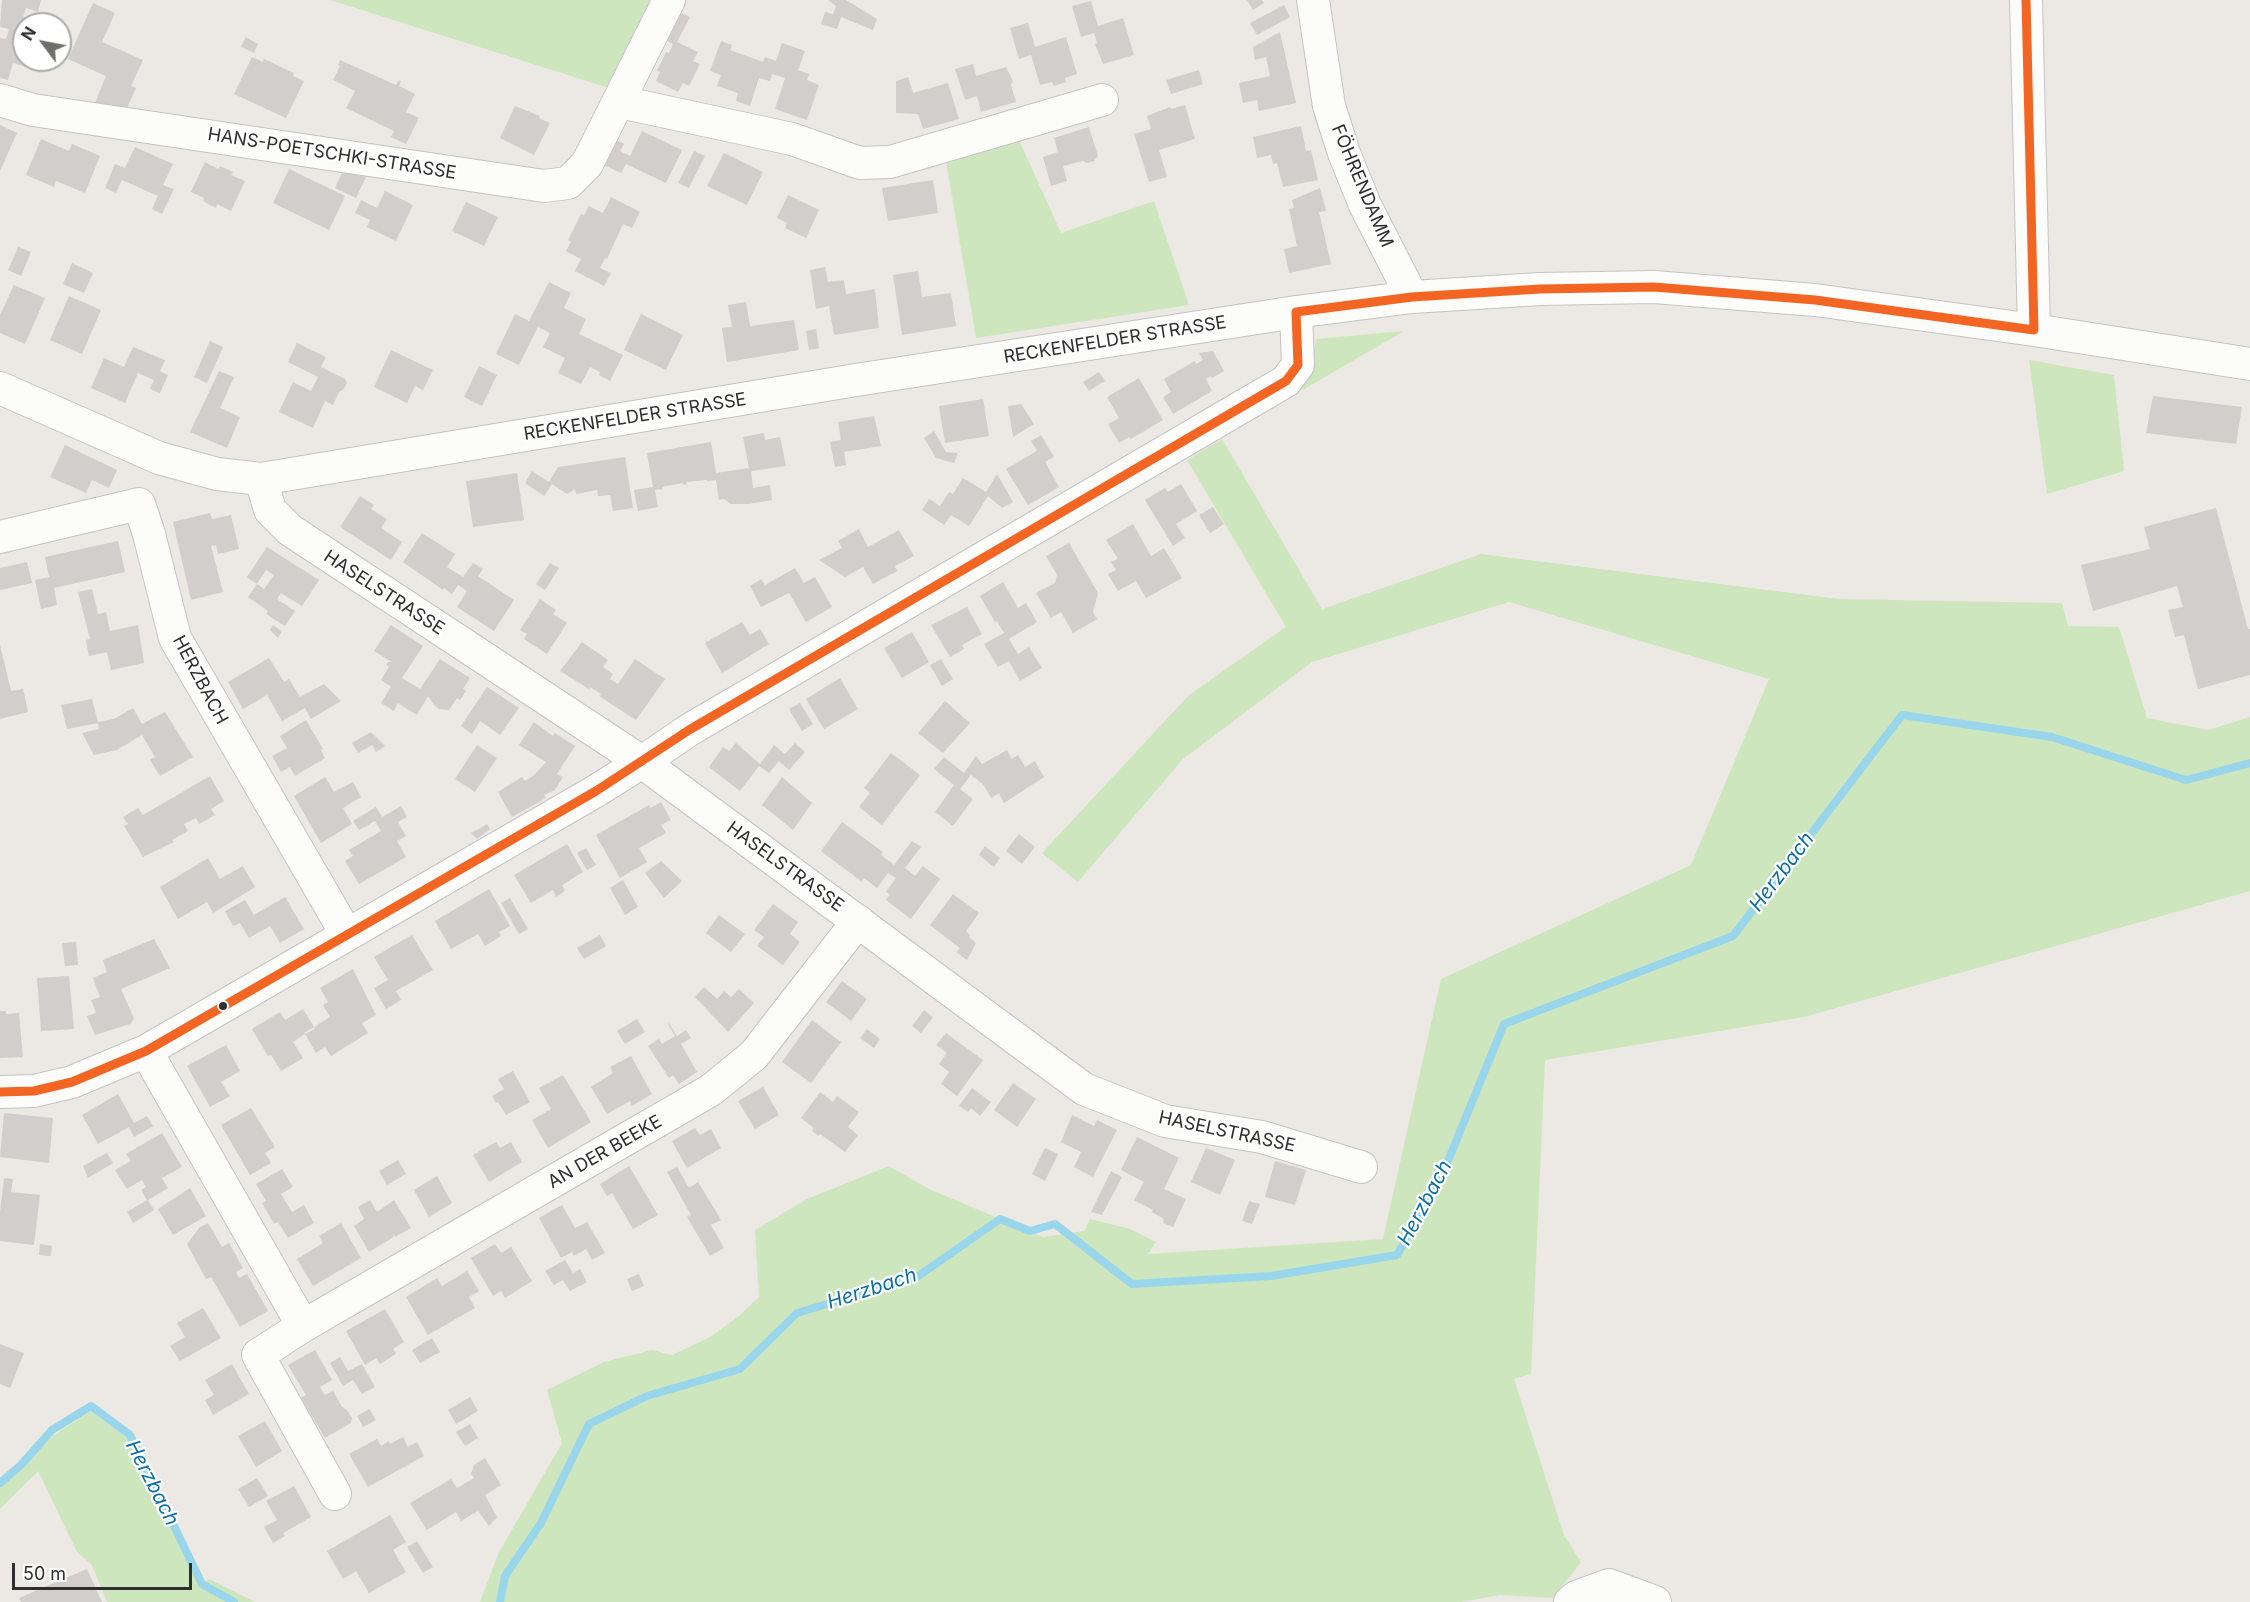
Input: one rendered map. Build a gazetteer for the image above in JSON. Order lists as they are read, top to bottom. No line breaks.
{"streets":{"street":["HANS-POETSCHKI-STRASSE","FÖHRENDAMM","RECKENFELDER STRASSE","HASELSTRASSE","HERZBACH","AN DER BEEKE"]},"crossings":[["FÖHRENDAMM","RECKENFELDER STRASSE"],["RECKENFELDER STRASSE","HASELSTRASSE"],["HASELSTRASSE","AN DER BEEKE"]],"water":["Herzbach"],"scale_bar":"50 m","north":"top left"}
